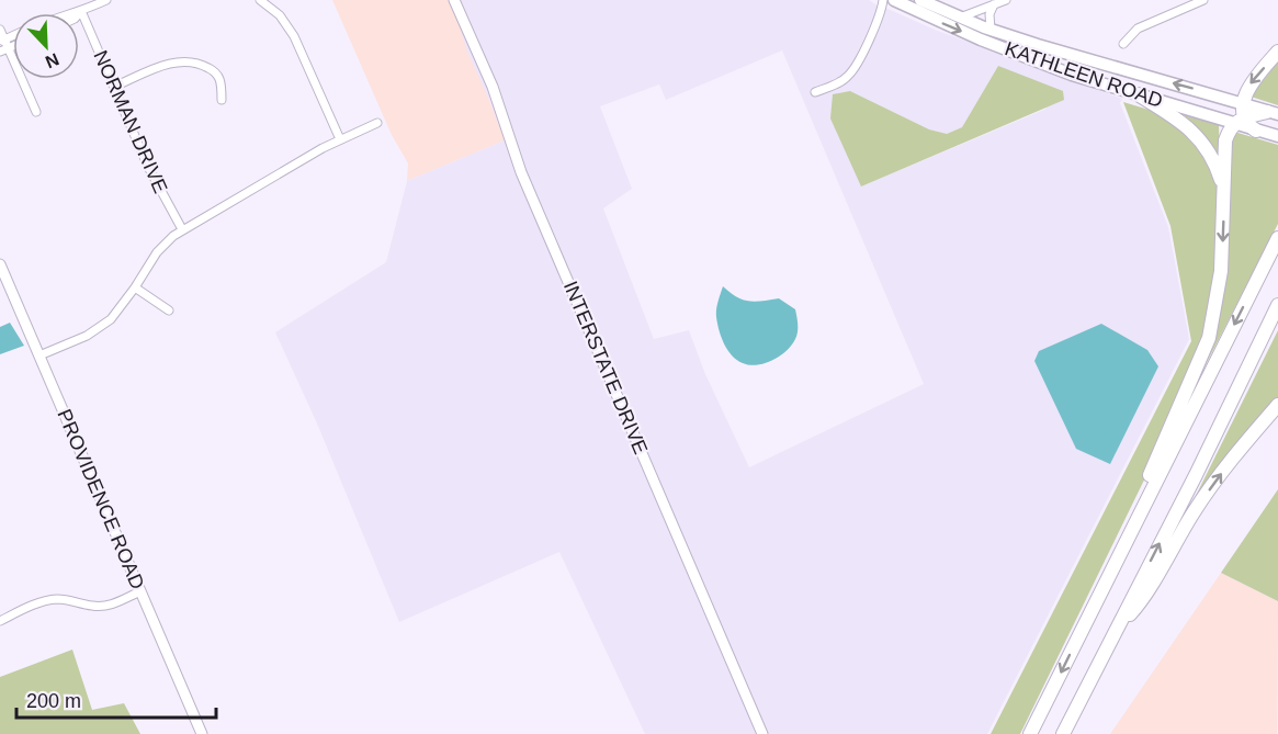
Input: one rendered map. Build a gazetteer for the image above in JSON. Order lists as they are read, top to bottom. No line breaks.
{"streets":{"main road":["KATHLEEN ROAD"],"street":["NORMAN DRIVE","INTERSTATE DRIVE","PROVIDENCE ROAD"]},"scale_bar":"200 m","north":"bottom right"}
